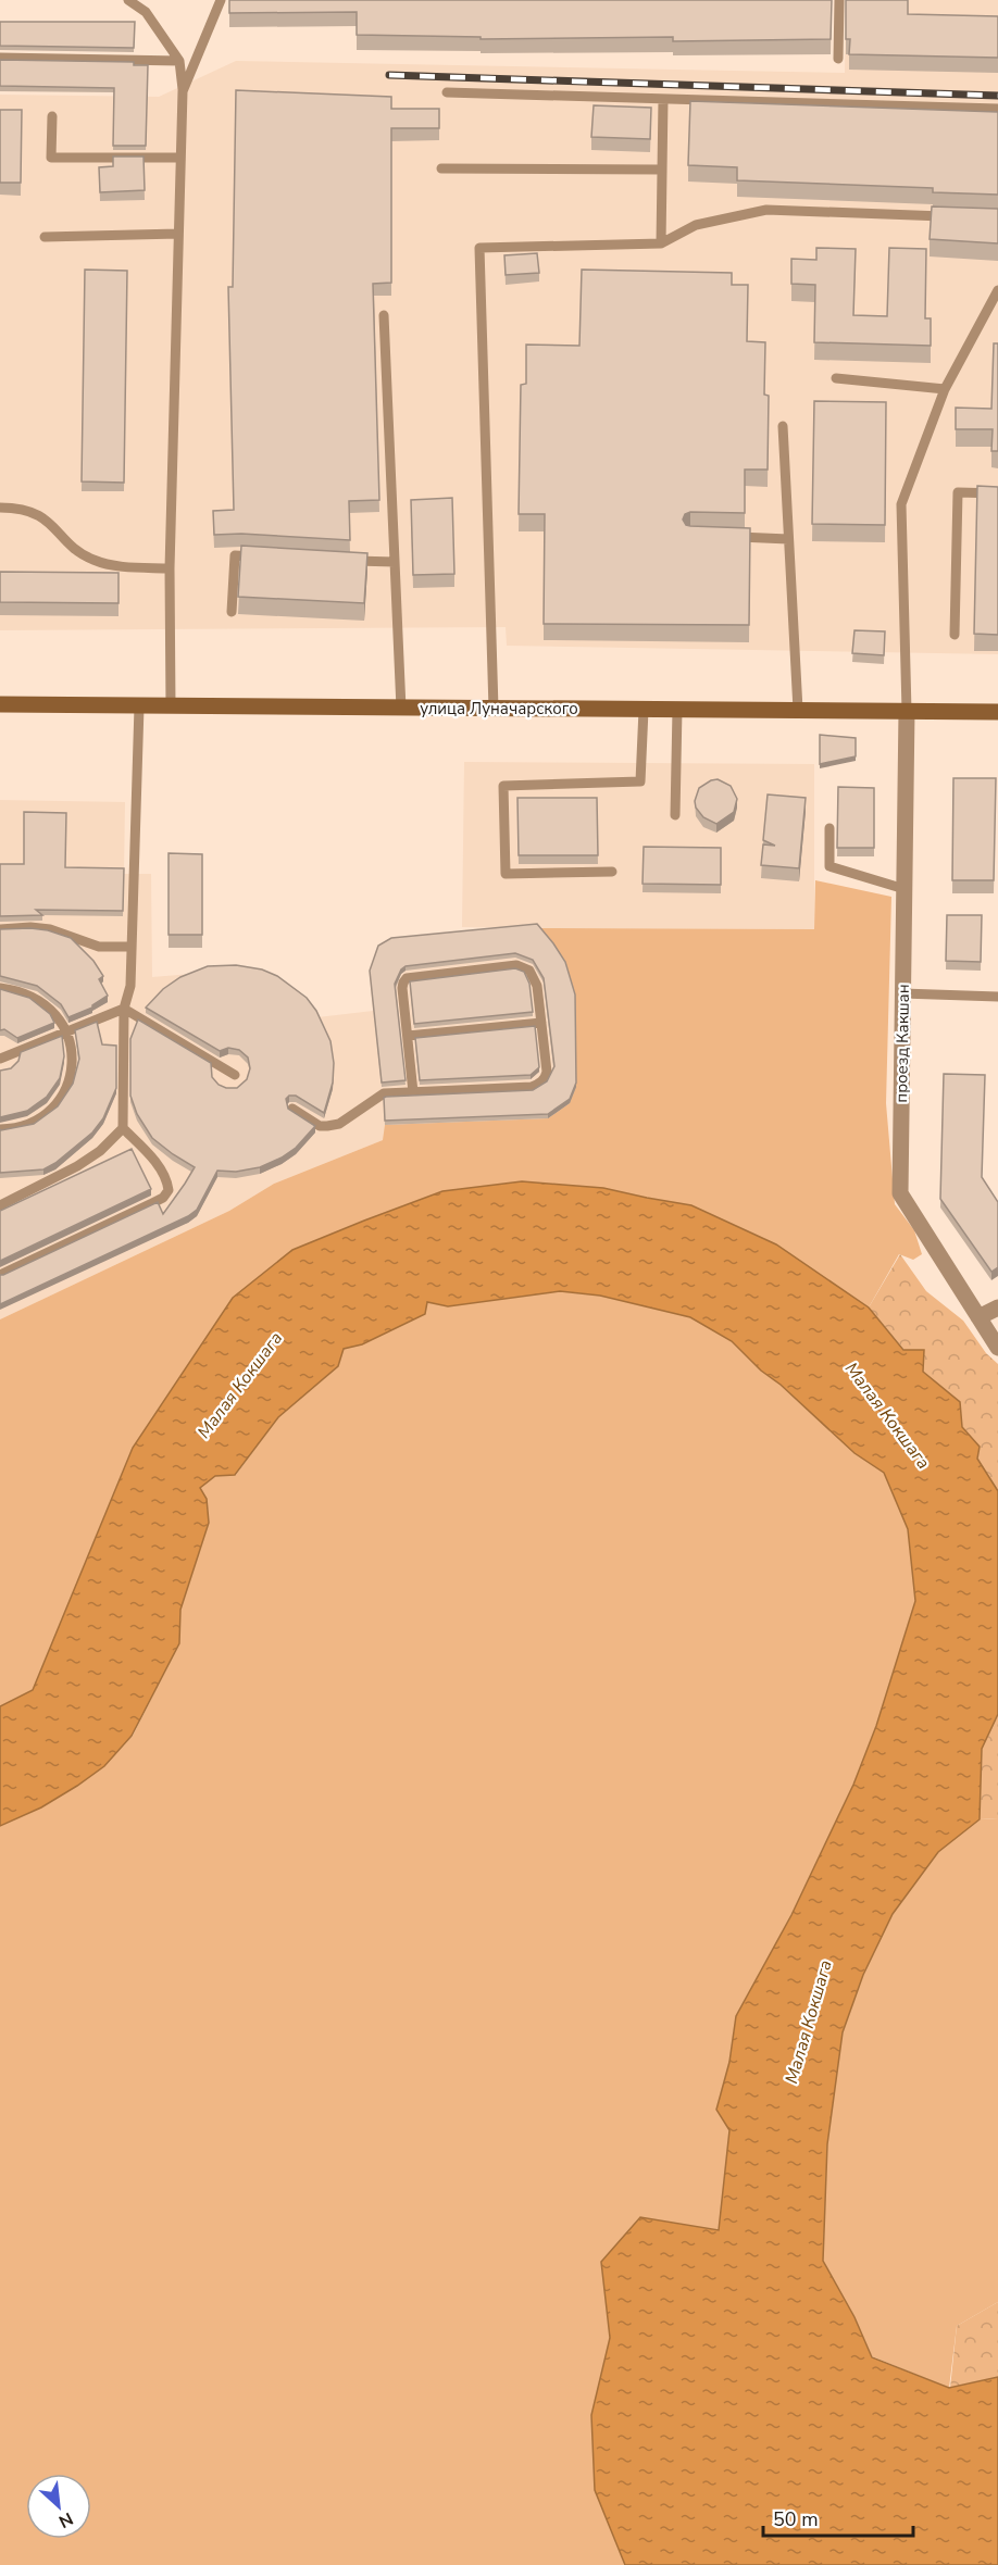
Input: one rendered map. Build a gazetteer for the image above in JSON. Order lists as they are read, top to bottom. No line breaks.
{"streets":{"main road":["улица Луначарского"],"street":["проезд Какшан"]},"crossings":[["улица Луначарского","проезд Какшан"]],"water":["Малая Кокшага"],"scale_bar":"50 m","north":"bottom right"}
